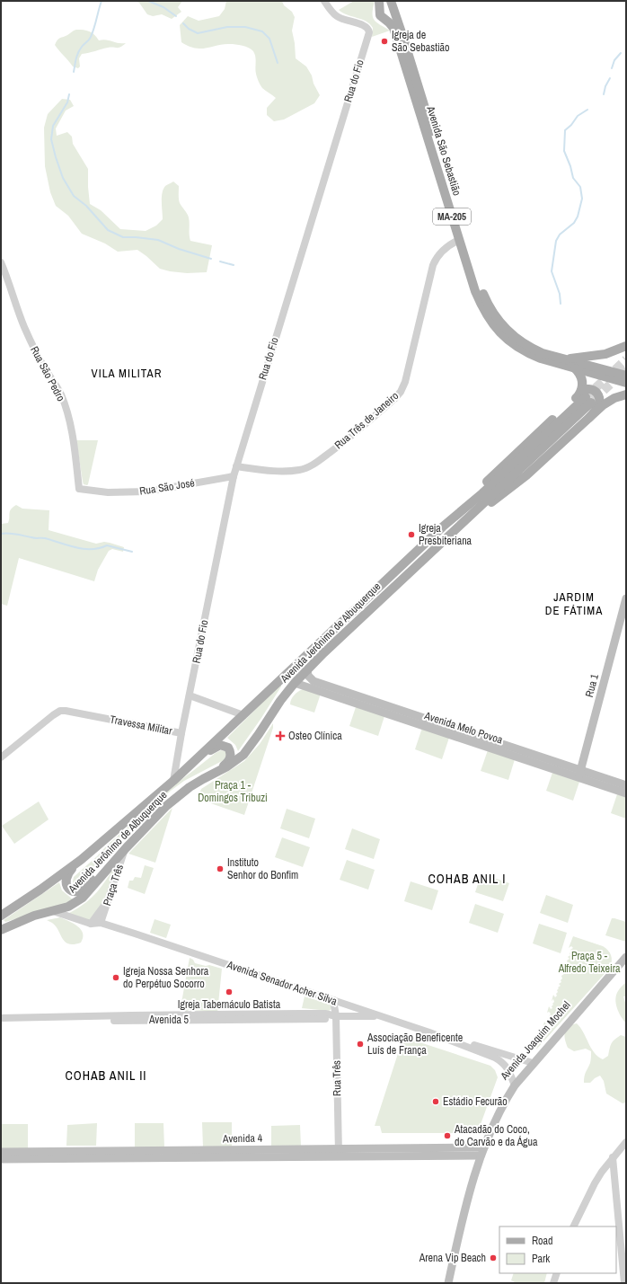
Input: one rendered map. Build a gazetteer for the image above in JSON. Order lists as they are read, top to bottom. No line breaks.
{"streets":{"main road":["Avenida São Sebastião","MA-205","Avenida Jerônimo de Albuquerque","Rua 1","Avenida Melo Povoa","Avenida Joaquim Mochel","Avenida 4"],"street":["Rua do Fio","Rua São Pedro","Rua Três de Janeiro","Rua São José","Travessa Militar","Praça Três","Avenida Senador Acher Silva","Avenida 5","Rua Três"]},"crossings":[["Rua do Fio","Rua Três de Janeiro"],["Rua do Fio","Rua São José"],["Rua do Fio","Avenida Jerônimo de Albuquerque"],["Rua do Fio","Travessa Militar"],["Avenida São Sebastião","Rua Três de Janeiro"],["Rua São Pedro","Rua São José"],["Avenida Jerônimo de Albuquerque","Avenida Melo Povoa"],["Avenida Jerônimo de Albuquerque","Praça Três"],["Avenida Jerônimo de Albuquerque","Avenida Senador Acher Silva"],["Rua 1","Avenida Melo Povoa"],["Praça Três","Avenida Senador Acher Silva"],["Avenida Senador Acher Silva","Avenida 5"],["Avenida Senador Acher Silva","Avenida Joaquim Mochel"],["Avenida Senador Acher Silva","Rua Três"],["Avenida 5","Rua Três"],["Avenida Joaquim Mochel","Avenida 4"],["Rua Três","Avenida 4"]],"districts":["VILA MILITAR","JARDIM DE FÁTIMA","COHAB ANIL I","COHAB ANIL II"],"parks":["Praça 1 - Domingos Tribuzi","Praça 5 - Alfredo Teixeira"],"places":{"other":["Igreja de São Sebastião","Igreja Presbiteriana","Instituto Senhor do Bonfim","Igreja Nossa Senhora do Perpétuo Socorro","Igreja Tabernáculo Batista","Associação Beneficente Luís de França","Estádio Fecurão","Atacadão do Coco, do Carvão e da Água","Arena Vip Beach"],"health":["Osteo Clínica"]},"legend":["Road","Park"]}
